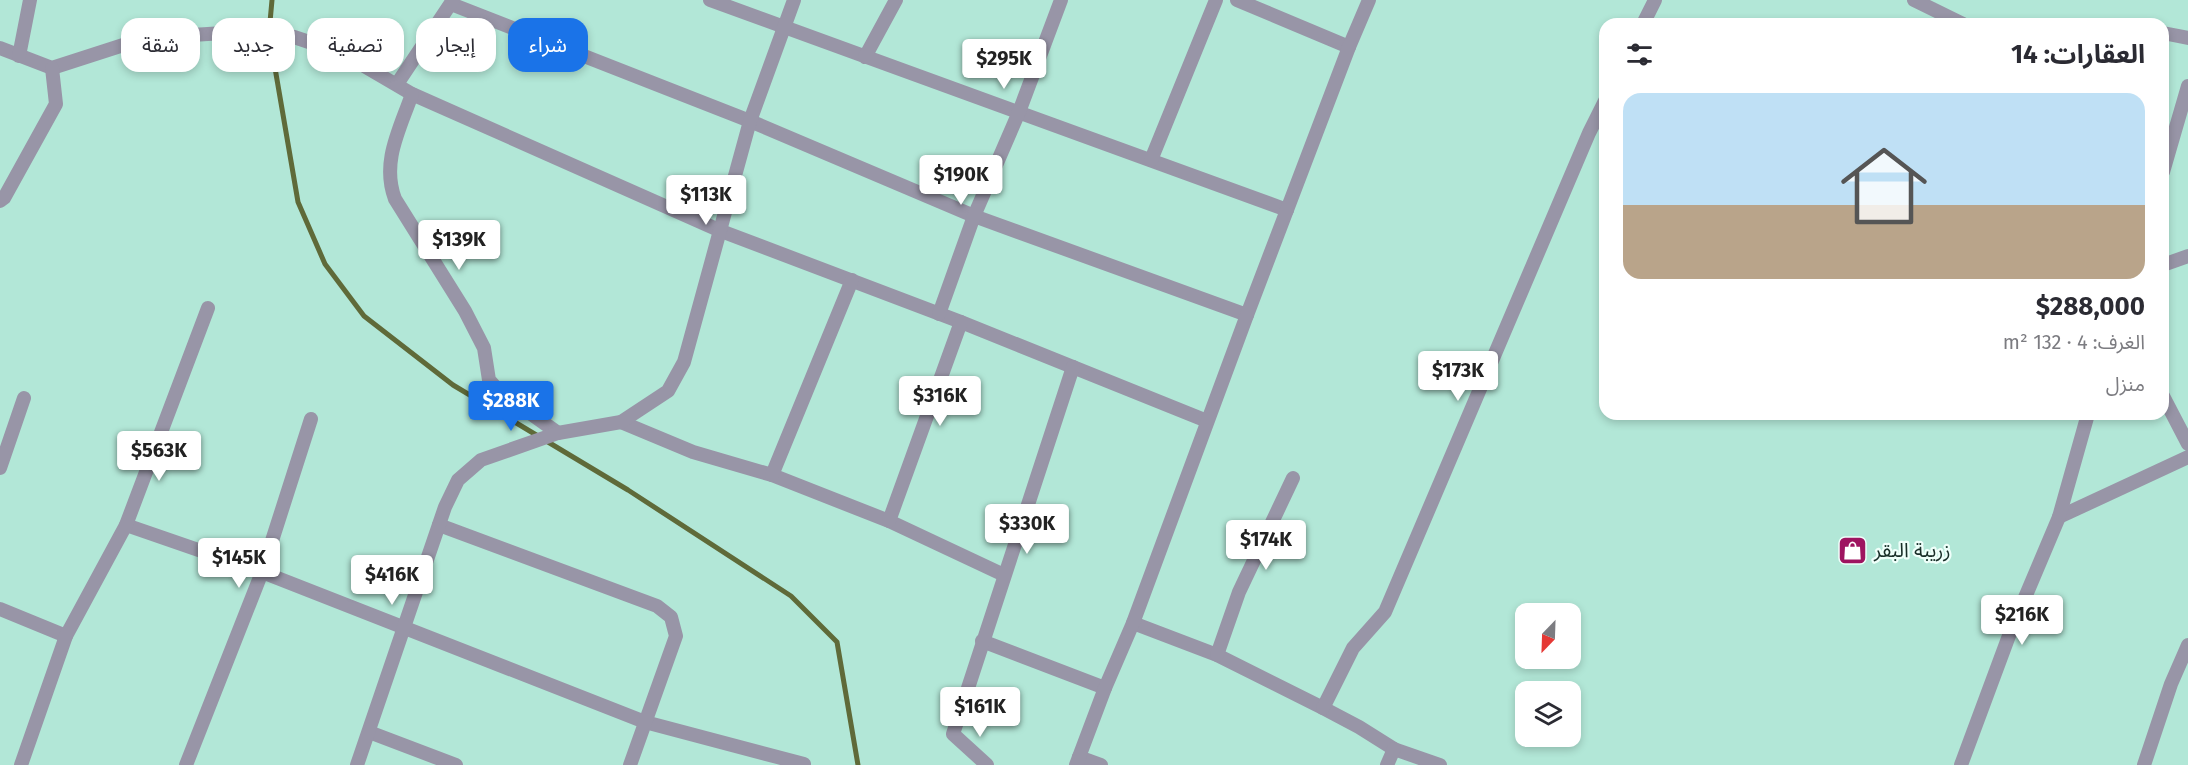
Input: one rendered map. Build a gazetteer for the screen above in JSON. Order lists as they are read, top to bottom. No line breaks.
{"places":{"shop":["زريبة البقر"]},"north":"bottom left","page":{"chip":["شراء","إيجار","تصفية","جديد","شقة"],"heading":"العقارات: 14","price":["$295K","$190K","$113K","$139K","$173K","$316K","$288K","$563K","$330K","$174K","$145K","$416K","$216K","$161K"],"list":[{"name":"$288,000","note":"الغرف: 4 · 132 m² · منزل"}]}}
